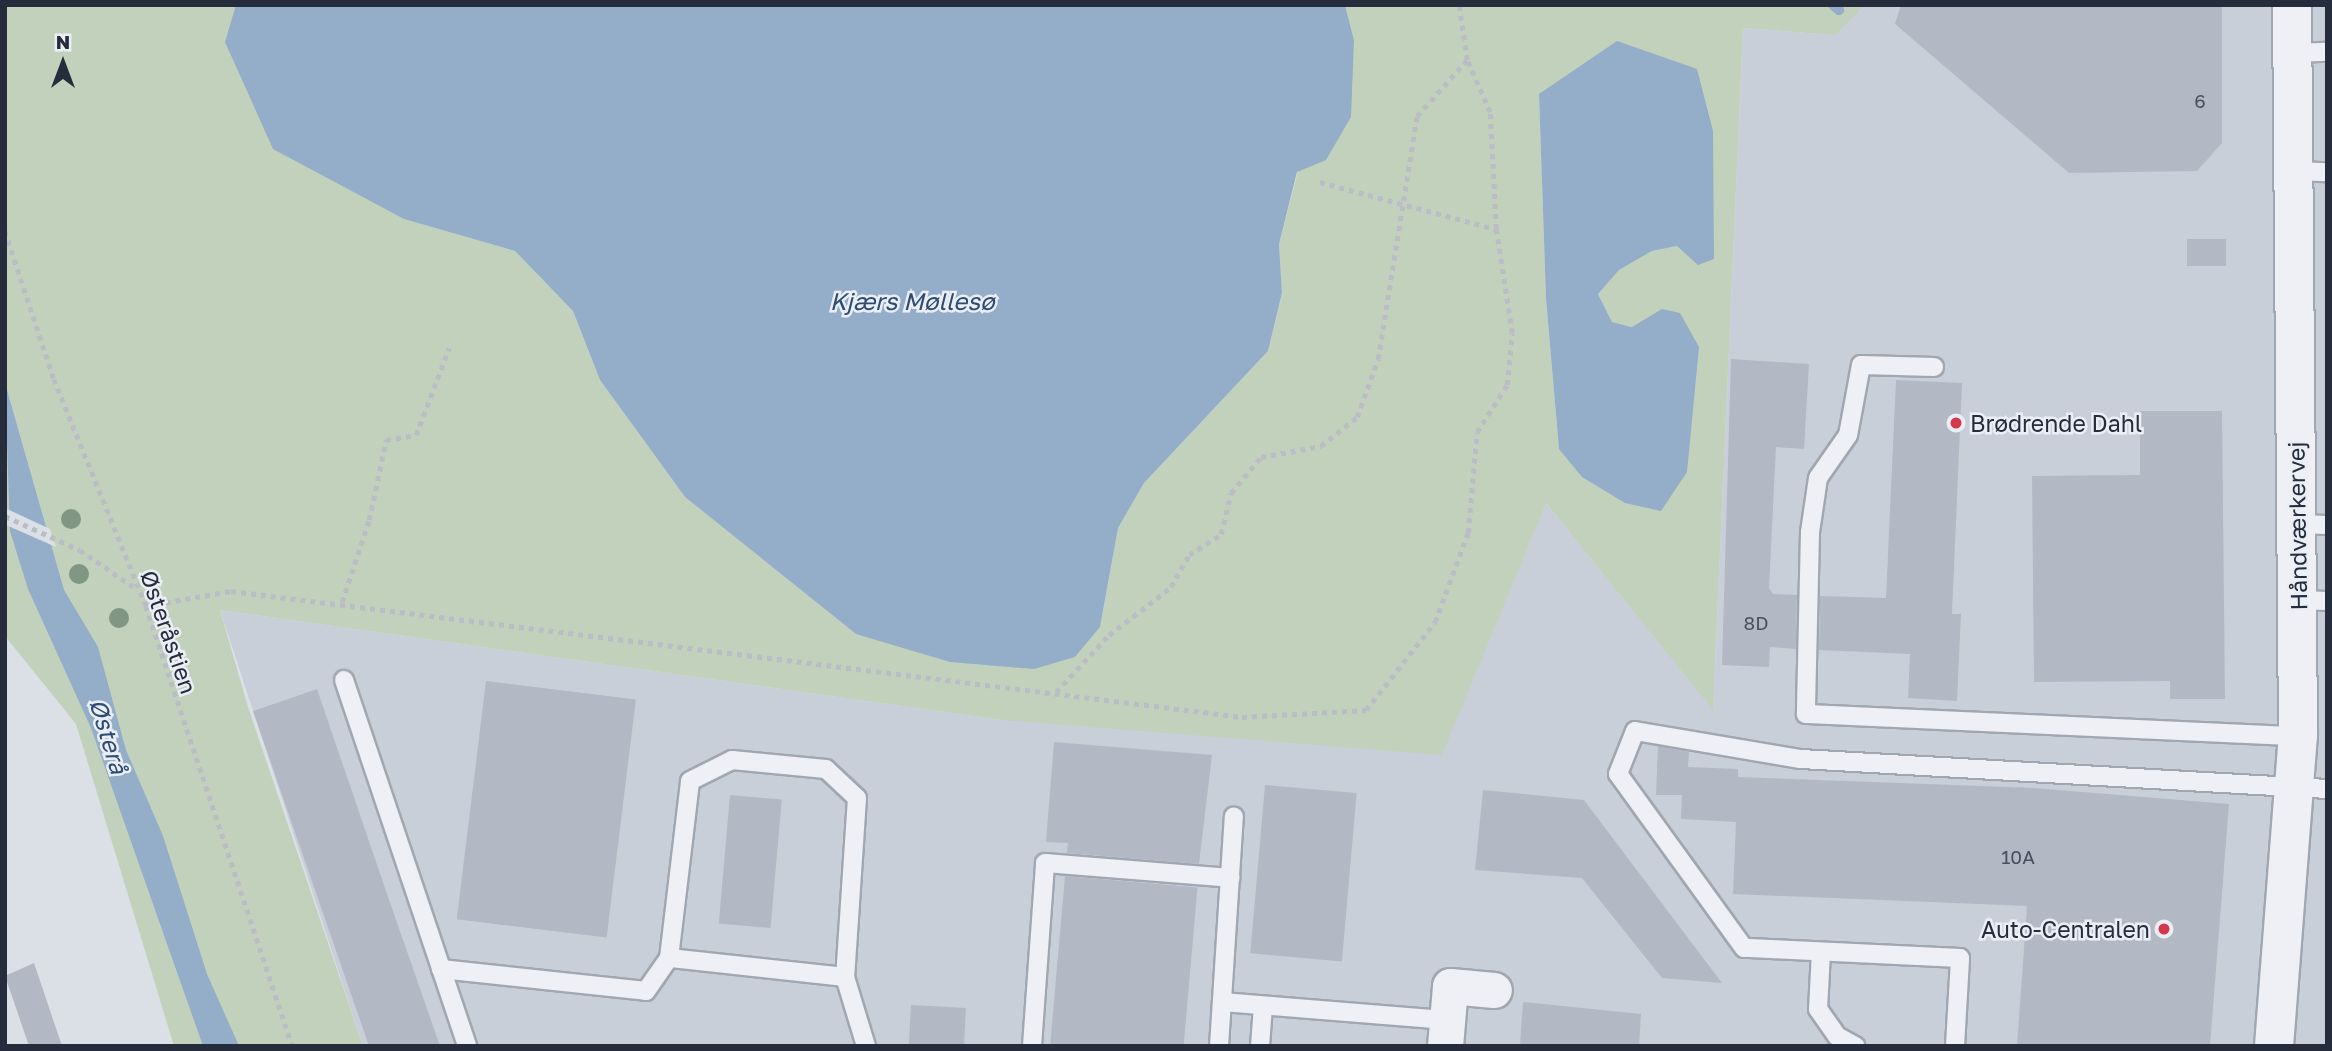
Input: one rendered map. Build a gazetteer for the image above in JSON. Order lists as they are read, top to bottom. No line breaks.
{"streets":{"street":["Håndværkervej"],"path":["Østeråstien"]},"water":["Kjærs Møllesø","Østerå"],"places":["Brødrende Dahl","Auto-Centralen"],"house_numbers":["6","8D","10A"],"north":"top"}
